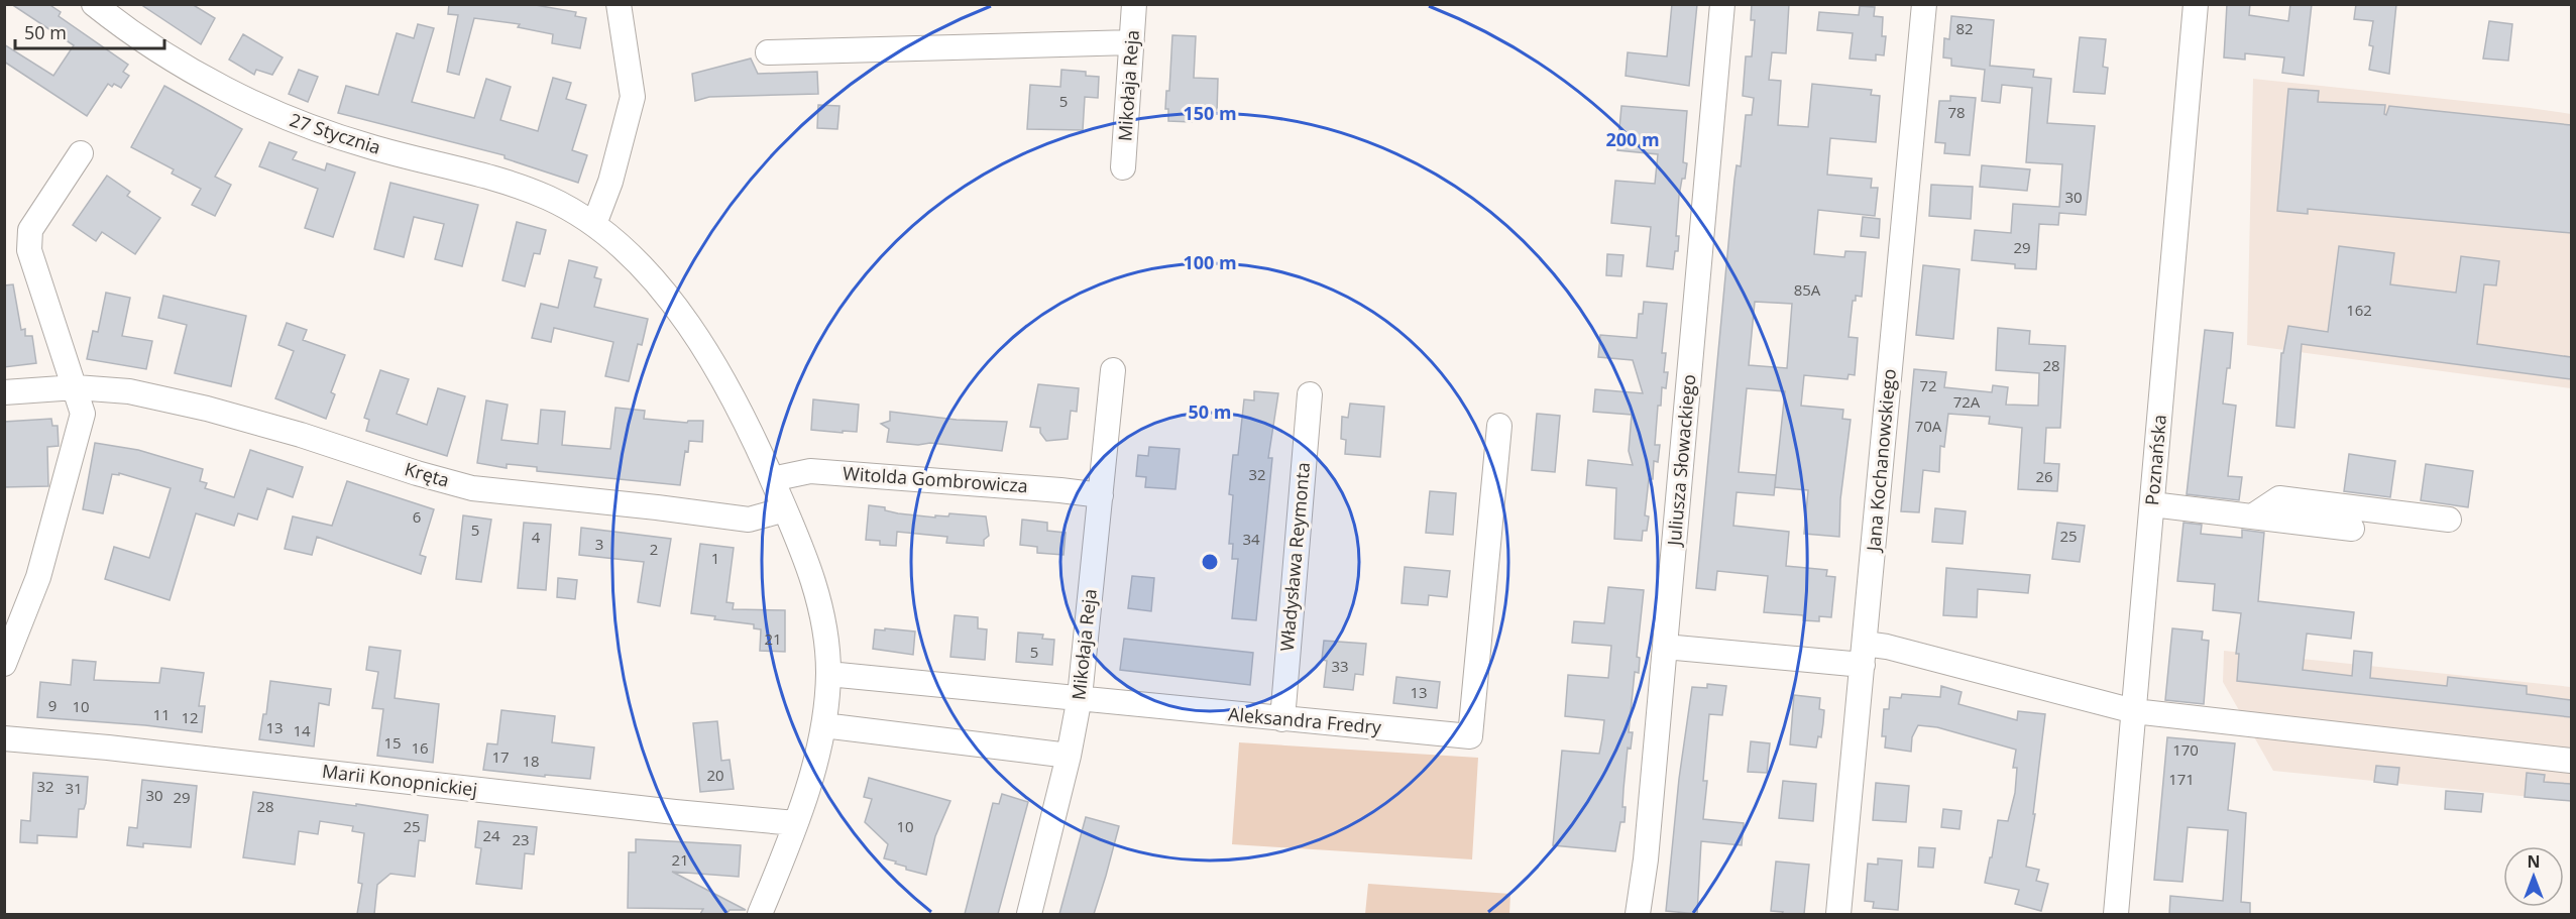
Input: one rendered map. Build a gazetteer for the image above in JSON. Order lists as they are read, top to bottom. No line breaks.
{"streets":{"street":["Mikołaja Reja","27 Stycznia","Juliusza Słowackiego","Jana Kochanowskiego","Poznańska","Kręta","Witolda Gombrowicza","Władysława Reymonta","Aleksandra Fredry","Marii Konopnickiej"]},"crossings":[["Mikołaja Reja","Witolda Gombrowicza"],["Mikołaja Reja","Aleksandra Fredry"],["27 Stycznia","Kręta"],["27 Stycznia","Witolda Gombrowicza"],["27 Stycznia","Aleksandra Fredry"],["27 Stycznia","Marii Konopnickiej"],["Władysława Reymonta","Aleksandra Fredry"]],"house_numbers":["82","5","78","30","29","85A","162","28","72","72A","70A","32","26","6","5","25","4","34","3","2","1","21","5","33","13","9","10","11","12","13","14","15","16","170","17","18","20","171","32","31","30","29","28","25","10","24","23","21"],"scale_bar":"50 m","north":"top","rings":["150 m","200 m","100 m","50 m"]}
